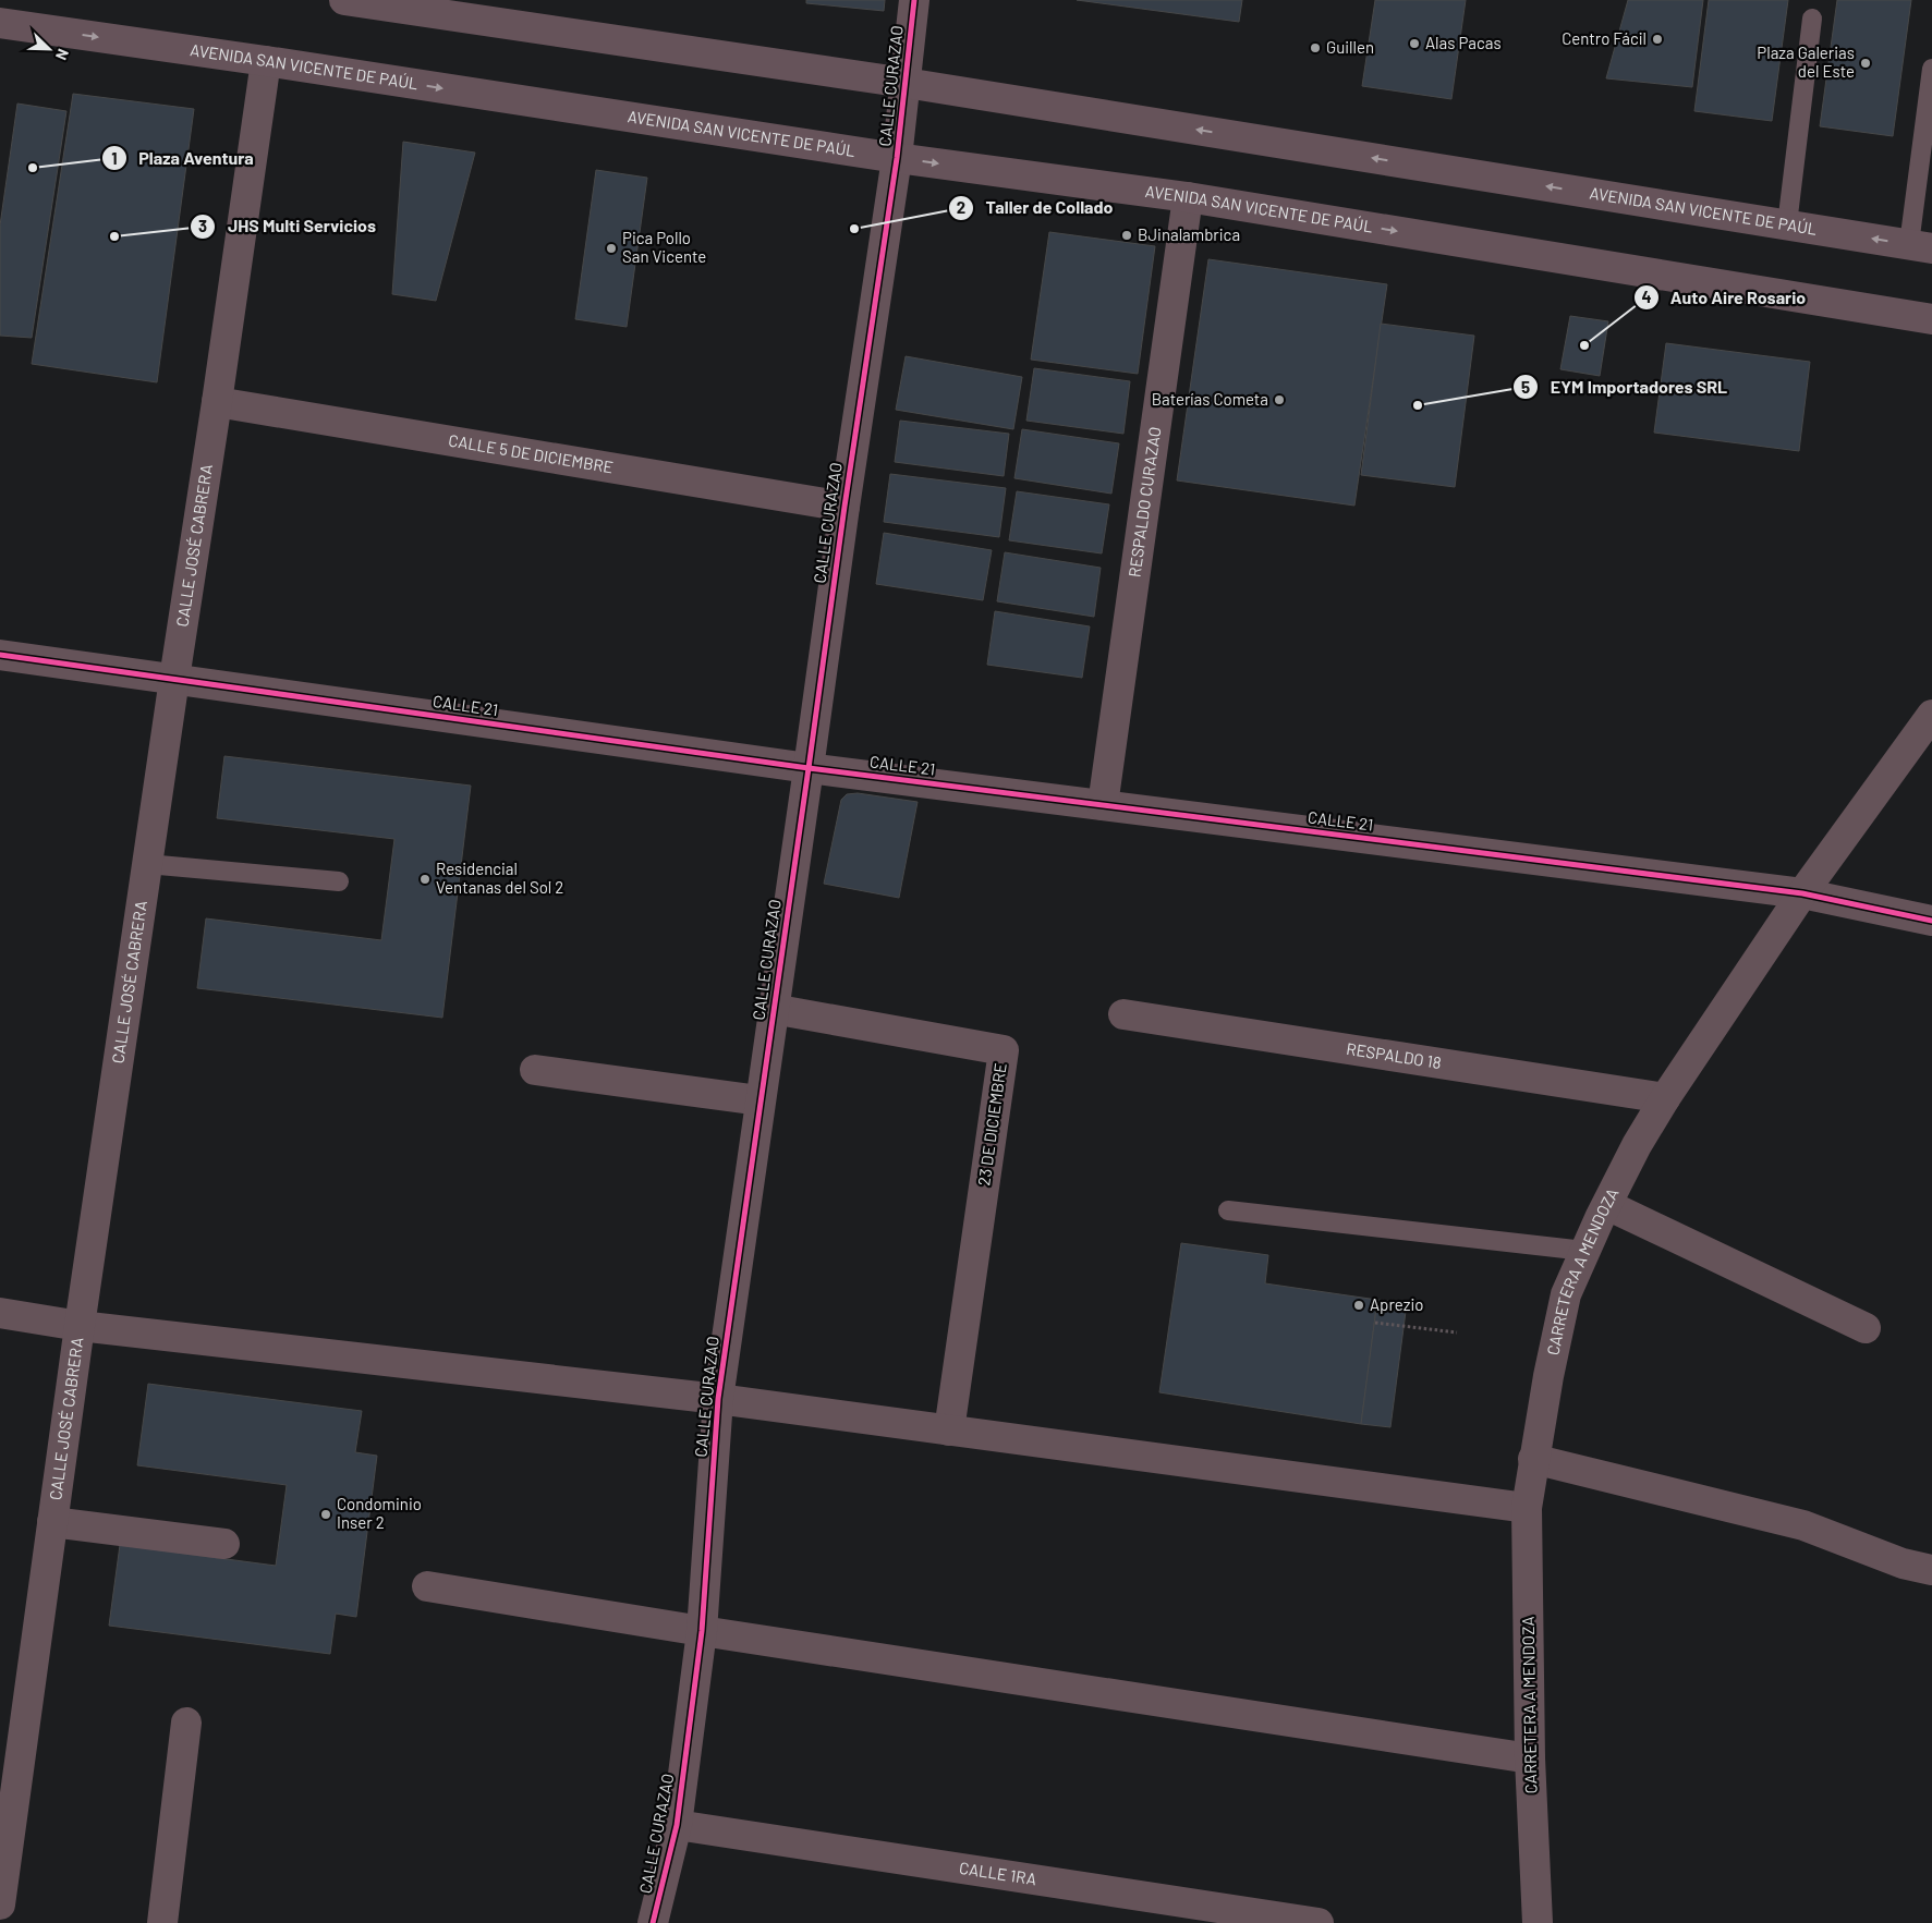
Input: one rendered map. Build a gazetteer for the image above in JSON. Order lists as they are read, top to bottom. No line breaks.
{"streets":{"main road":["AVENIDA SAN VICENTE DE PAÚL"],"street":["CALLE CURAZAO","CALLE 5 DE DICIEMBRE","RESPALDO CURAZAO","CALLE JOSÉ CABRERA","CALLE 21","RESPALDO 18","23 DE DICIEMBRE","CARRETERA A MENDOZA","CALLE 1RA"]},"crossings":[["AVENIDA SAN VICENTE DE PAÚL","CALLE CURAZAO"],["AVENIDA SAN VICENTE DE PAÚL","RESPALDO CURAZAO"],["AVENIDA SAN VICENTE DE PAÚL","CALLE JOSÉ CABRERA"],["CALLE CURAZAO","CALLE 5 DE DICIEMBRE"],["CALLE CURAZAO","CALLE 21"],["CALLE CURAZAO","23 DE DICIEMBRE"],["CALLE CURAZAO","CALLE 1RA"],["CALLE 5 DE DICIEMBRE","CALLE JOSÉ CABRERA"],["RESPALDO CURAZAO","CALLE 21"],["CALLE JOSÉ CABRERA","CALLE 21"],["CALLE 21","CARRETERA A MENDOZA"],["RESPALDO 18","CARRETERA A MENDOZA"]],"places":["Centro Fácil","Alas Pacas","Guillen","Plaza Galerias del Este","Plaza Aventura","Taller de Collado","BJinalambrica","JHS Multi Servicios","Pica Pollo San Vicente","Auto Aire Rosario","Baterías Cometa","EYM Importadores SRL","Residencial Ventanas del Sol 2","Aprezio","Condominio Inser 2"],"north":"bottom right"}
